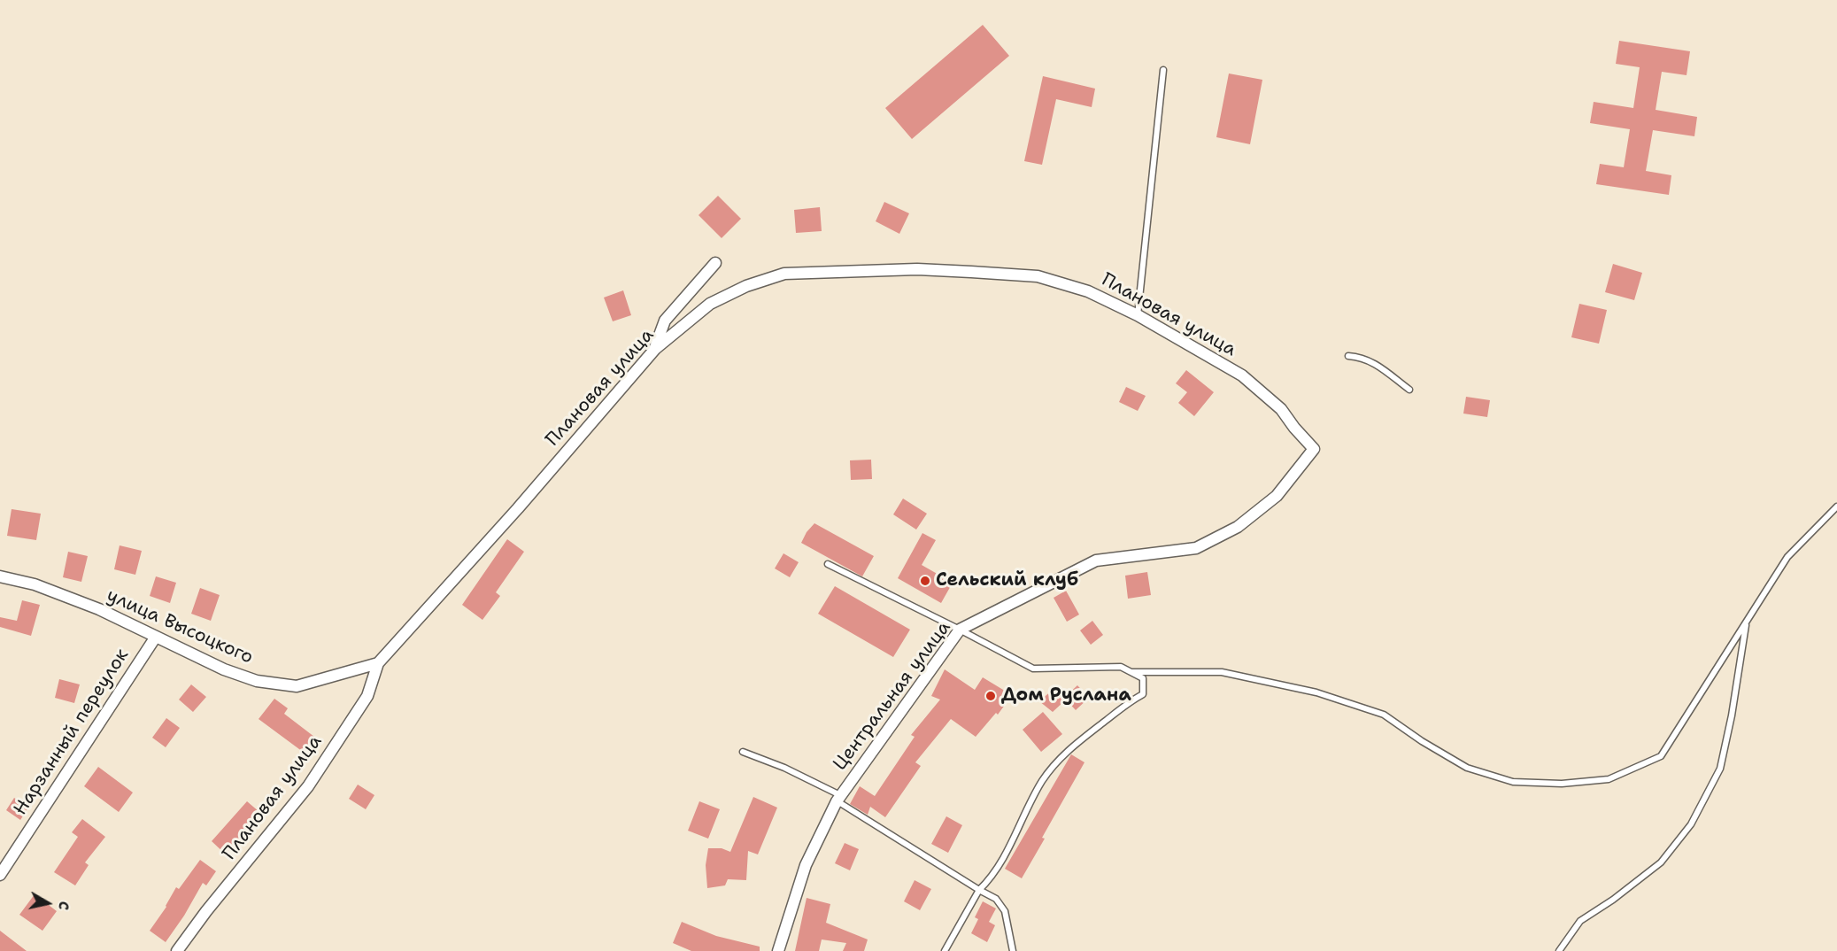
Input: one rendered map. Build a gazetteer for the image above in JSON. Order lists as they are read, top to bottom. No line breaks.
{"streets":{"street":["Плановая улица","улица Высоцкого","Центральная улица","Нарзанный переулок"]},"crossings":[["Плановая улица","улица Высоцкого"],["Плановая улица","Центральная улица"],["улица Высоцкого","Нарзанный переулок"]],"places":["Сельский клуб","Дом Руслана"],"north":"right"}
